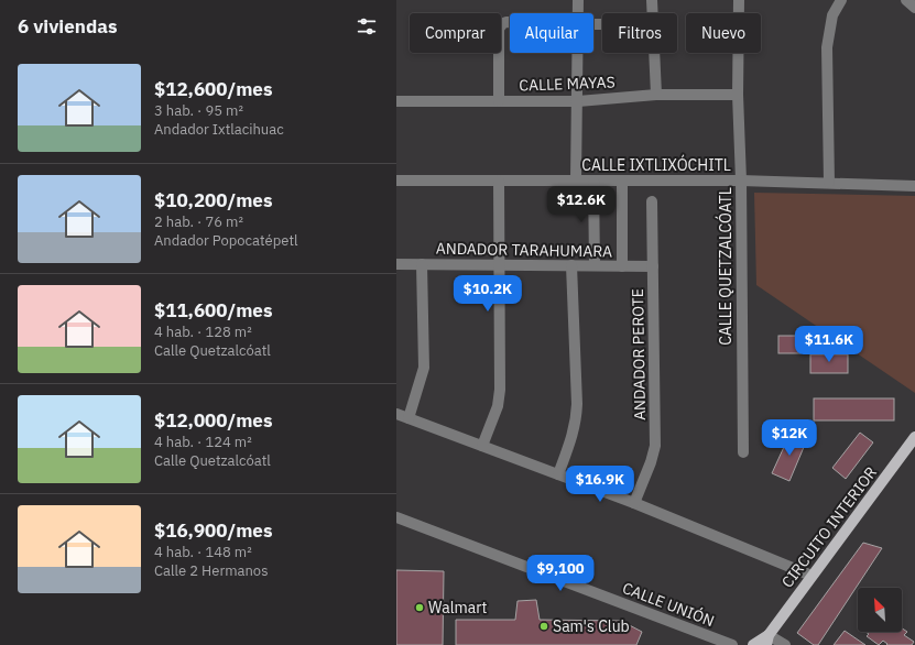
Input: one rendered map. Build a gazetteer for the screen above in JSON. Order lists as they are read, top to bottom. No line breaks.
{"streets":{"main road":["CIRCUITO INTERIOR"],"street":["CALLE MAYAS","CALLE IXTLIXÓCHITL","ANDADOR TARAHUMARA","CALLE QUETZALCÓATL","ANDADOR PEROTE","CALLE UNIÓN"]},"crossings":[["CALLE MAYAS","CALLE QUETZALCÓATL"],["CALLE IXTLIXÓCHITL","CALLE QUETZALCÓATL"],["ANDADOR TARAHUMARA","ANDADOR PEROTE"]],"places":["Walmart","Sam's Club"],"north":"top left","page":{"heading":"6 viviendas","chip":["Comprar","Alquilar","Filtros","Nuevo"],"list":[{"name":"$12,600/mes","note":"3 hab. · 95 m² · Andador Ixtlacihuac"},{"name":"$10,200/mes","note":"2 hab. · 76 m² · Andador Popocatépetl"},{"name":"$11,600/mes","note":"4 hab. · 128 m² · Calle Quetzalcóatl"},{"name":"$12,000/mes","note":"4 hab. · 124 m² · Calle Quetzalcóatl"},{"name":"$16,900/mes","note":"4 hab. · 148 m² · Calle 2 Hermanos"}],"price":["$12.6K","$10.2K","$11.6K","$12K","$16.9K","$9,100"]}}
